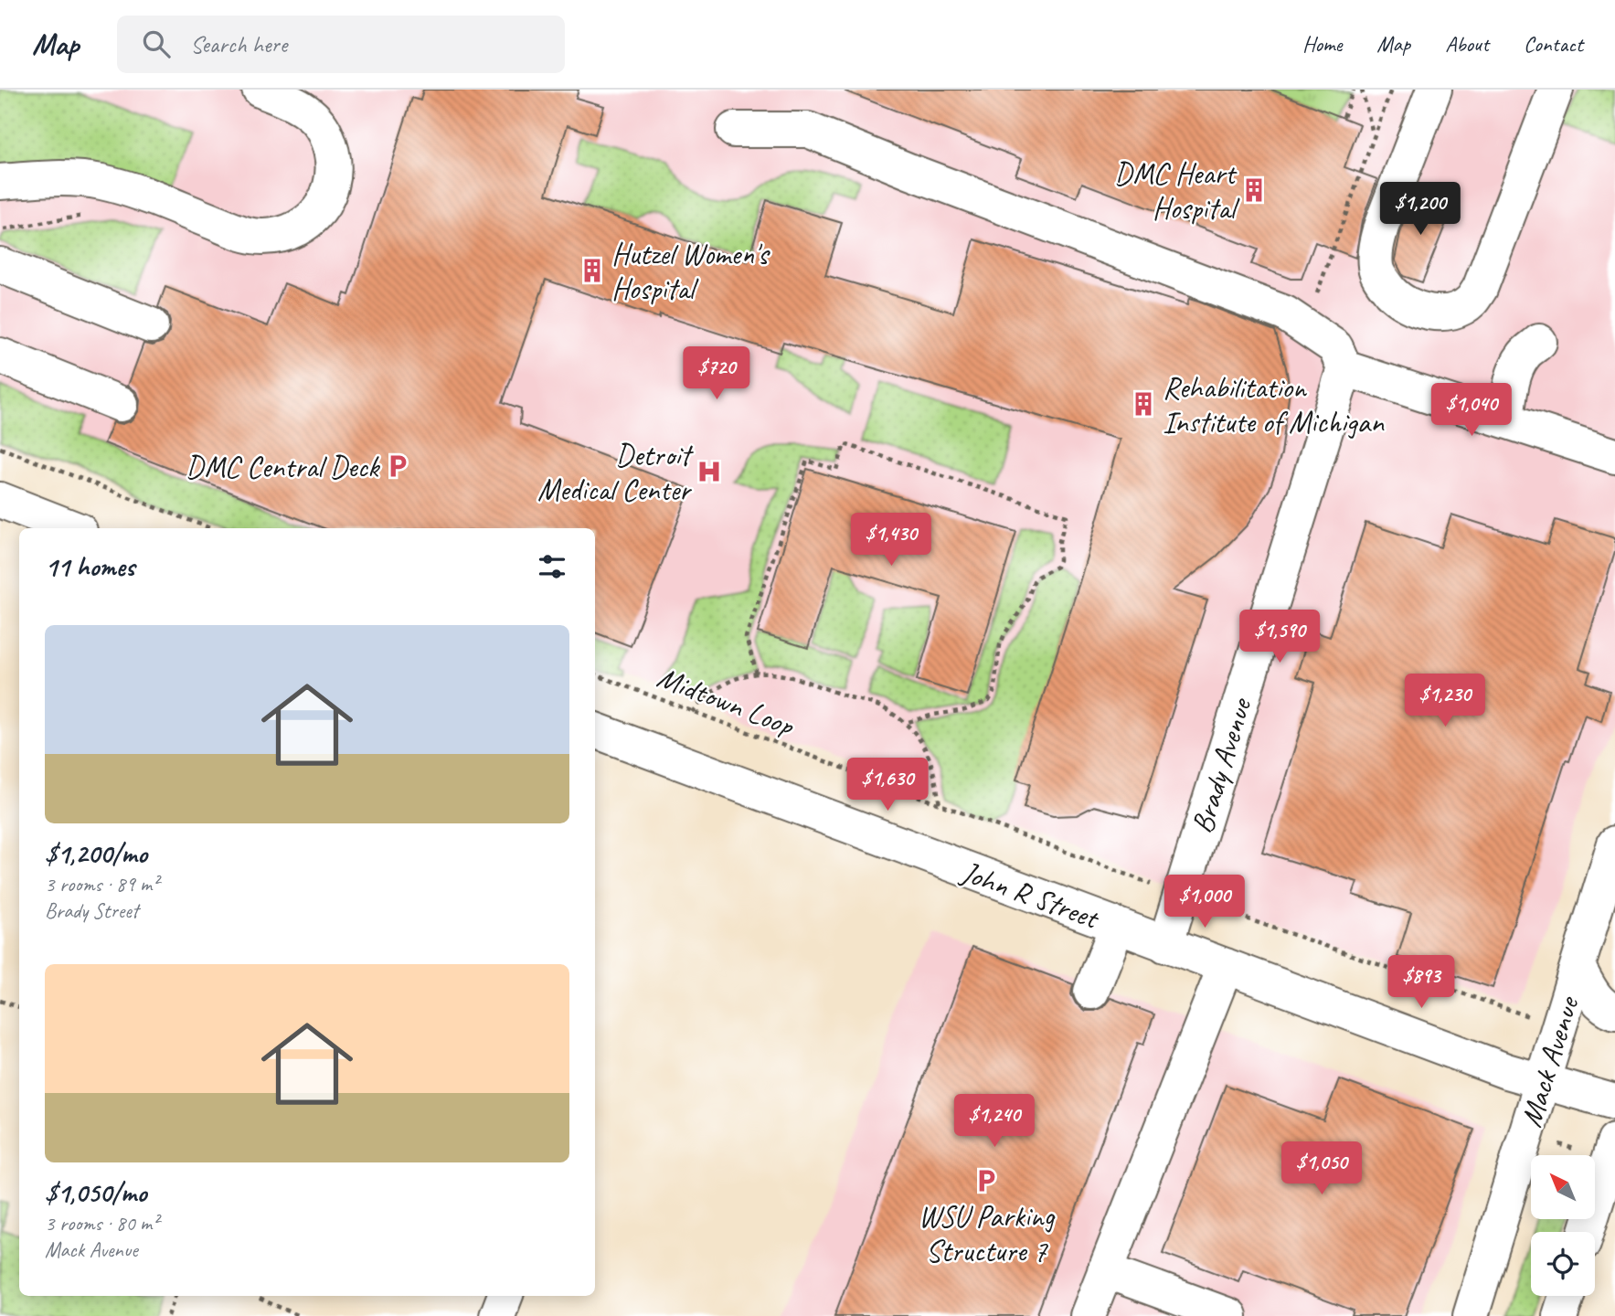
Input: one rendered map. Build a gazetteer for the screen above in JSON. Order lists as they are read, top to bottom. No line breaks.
{"streets":{"street":["Brady Avenue","John R Street","Mack Avenue"],"path":["Midtown Loop"]},"crossings":[["Brady Avenue","John R Street"],["John R Street","Mack Avenue"]],"places":{"building":["DMC Heart Hospital","Hutzel Women's Hospital","Rehabilitation Institute of Michigan"],"parking":["DMC Central Deck","WSU Parking Structure 7"],"hospital":["Detroit Medical Center"]},"north":"top left","page":{"header":"Map","search":"Search here","nav":["Home","Map","About","Contact"],"price":["$1,200","$720","$1,040","$1,430","$1,590","$1,230","$1,630","$1,000","$893","$1,240","$1,050"],"heading":"11 homes","list":[{"name":"$1,200/mo","note":"3 rooms · 89 m² · Brady Street"},{"name":"$1,050/mo","note":"3 rooms · 80 m² · Mack Avenue"}]}}
